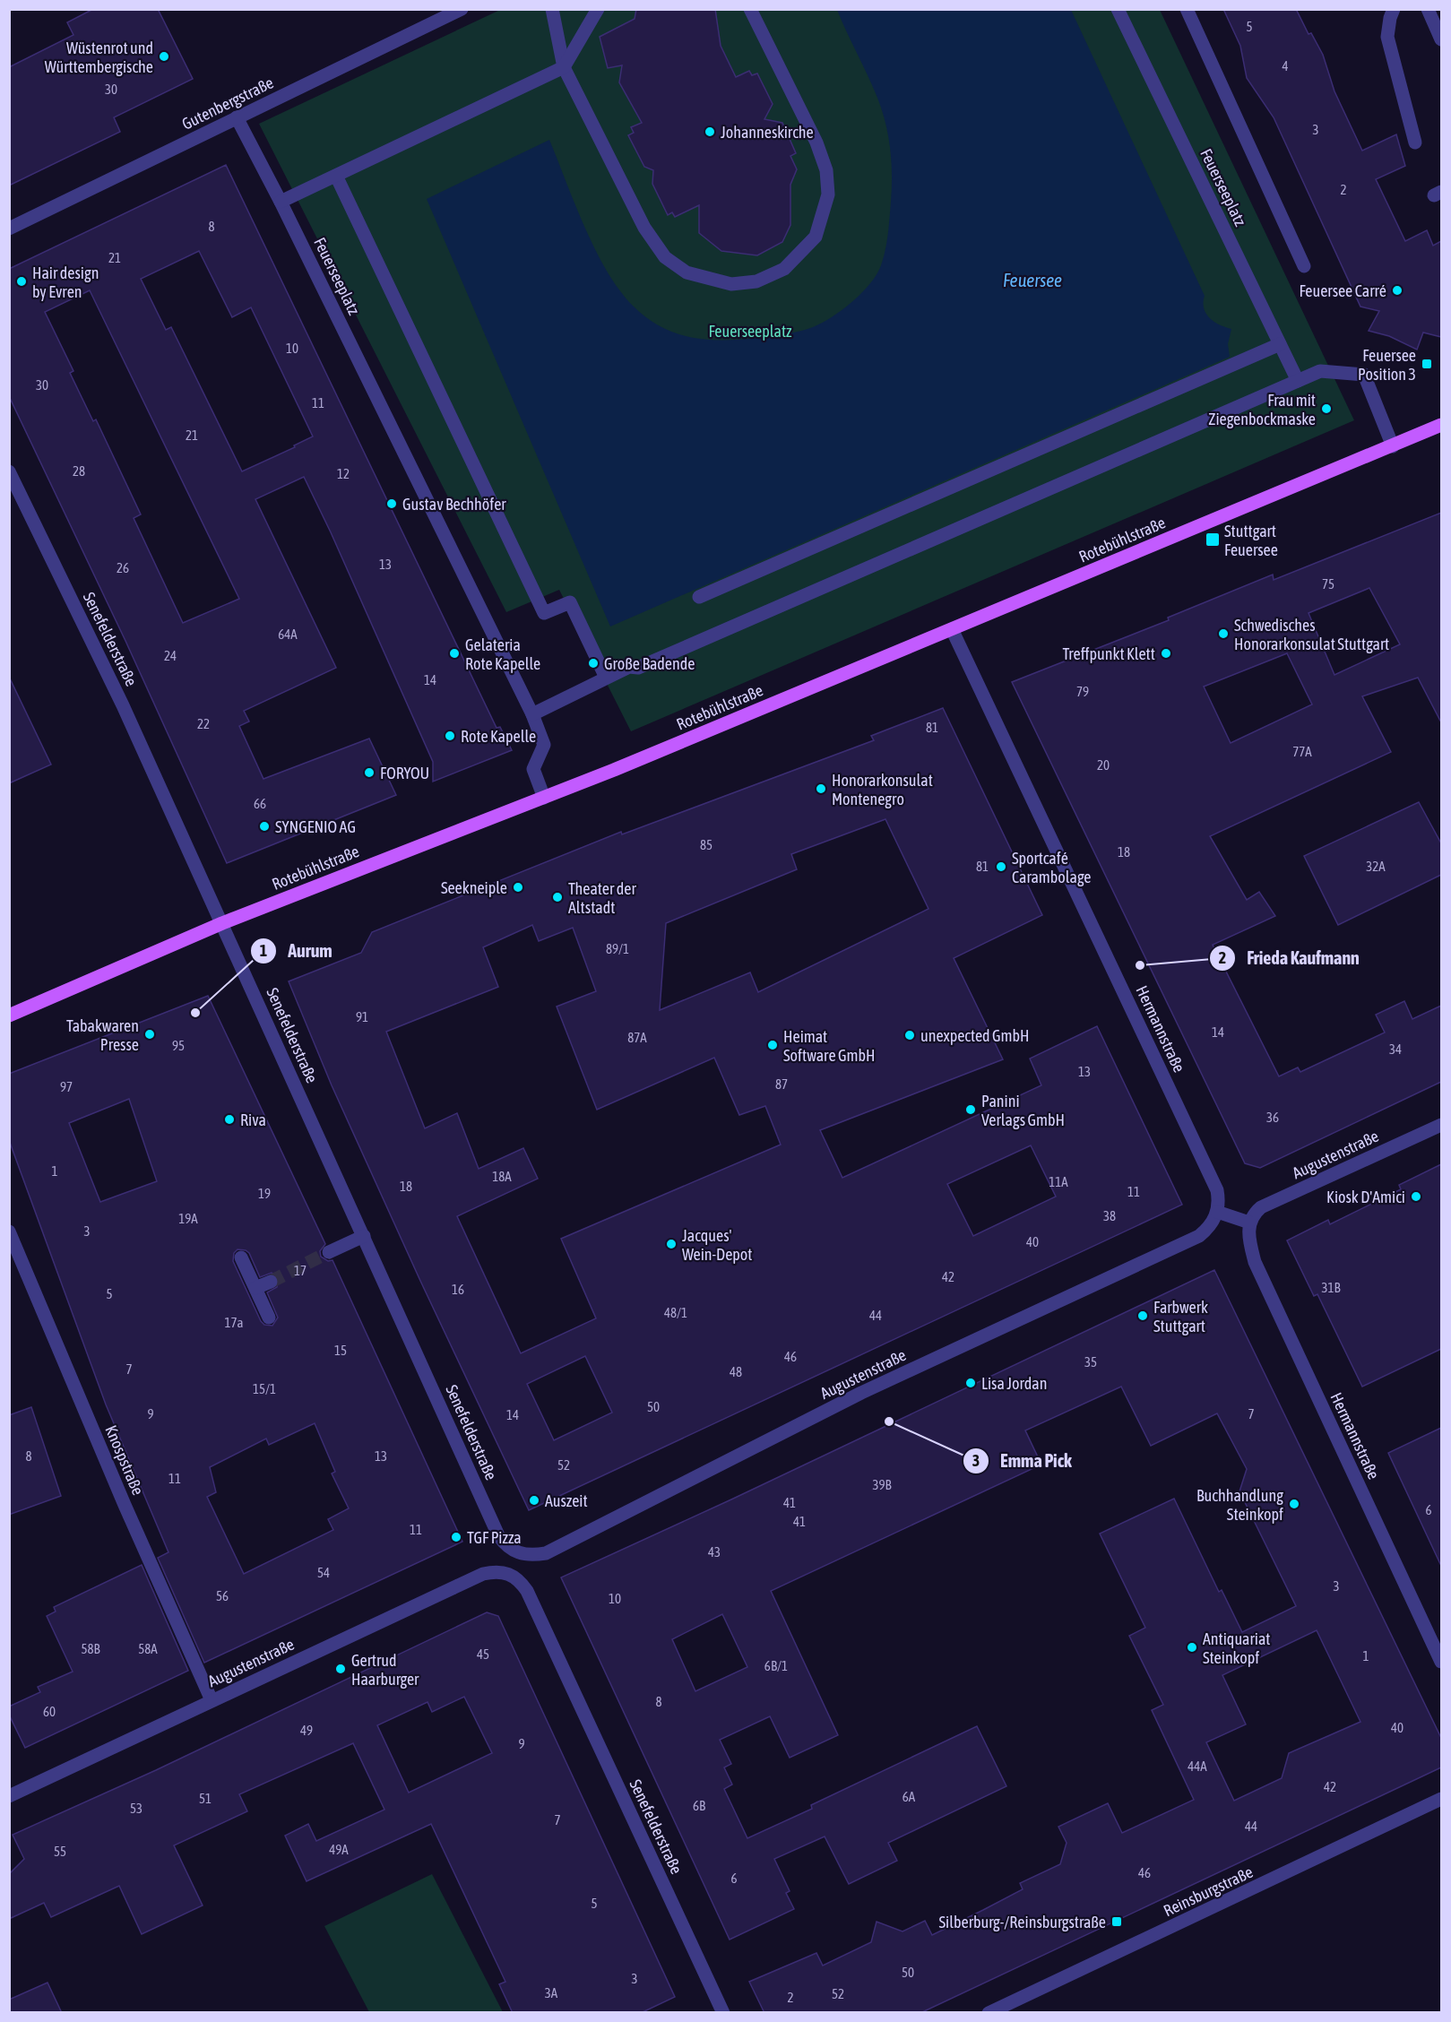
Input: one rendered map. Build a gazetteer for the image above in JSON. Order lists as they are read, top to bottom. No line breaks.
{"streets":{"main road":["Rotebühlstraße"],"street":["Gutenbergstraße","Feuerseeplatz","Senefelderstraße","Hermannstraße","Augustenstraße","Knospstraße","Reinsburgstraße"]},"crossings":[["Gutenbergstraße","Feuerseeplatz"],["Feuerseeplatz","Rotebühlstraße"],["Rotebühlstraße","Senefelderstraße"],["Rotebühlstraße","Hermannstraße"],["Senefelderstraße","Augustenstraße"],["Hermannstraße","Augustenstraße"],["Augustenstraße","Knospstraße"]],"water":["Feuersee"],"parks":["Feuerseeplatz"],"places":{"other":["Wüstenrot und Württembergische","Johanneskirche","Hair design by Evren","Feuersee Carré","Frau mit Ziegenbockmaske","Gustav Bechhöfer","Schwedisches Honorarkonsulat Stuttgart","Gelateria Rote Kapelle","Treffpunkt Klett","Große Badende","Rote Kapelle","FORYOU","Honorarkonsulat Montenegro","SYNGENIO AG","Sportcafé Carambolage","Seekneiple","Theater der Altstadt","Frieda Kaufmann","Aurum","Tabakwaren Presse","unexpected GmbH","Heimat Software GmbH","Panini Verlags GmbH","Riva","Kiosk D'Amici","Jacques' Wein-Depot","Farbwerk Stuttgart","Lisa Jordan","Emma Pick","Auszeit","Buchhandlung Steinkopf","TGF Pizza","Antiquariat Steinkopf","Gertrud Haarburger"],"transit":["Feuersee Position 3","Stuttgart Feuersee","Silberburg-/Reinsburgstraße"]},"house_numbers":["5","4","30","3","2","8","21","10","30","11","21","28","12","13","26","75","64A","24","14","79","22","81","77A","20","66","85","18","81","32A","89/1","91","14","87A","95","34","13","87","97","36","1","18A","11A","18","11","19","38","19A","3","40","17","42","31B","16","5","48/1","44","17a","15","46","35","7","48","15/1","50","9","7","14","8","13","52","11","39B","41","6","41","11","43","54","3","56","10","58B","58A","45","1","6B/1","8","60","40","49","9","44A","42","6A","51","6B","53","7","44","49A","55","46","6","5","50","3","3A","52","2"]}
